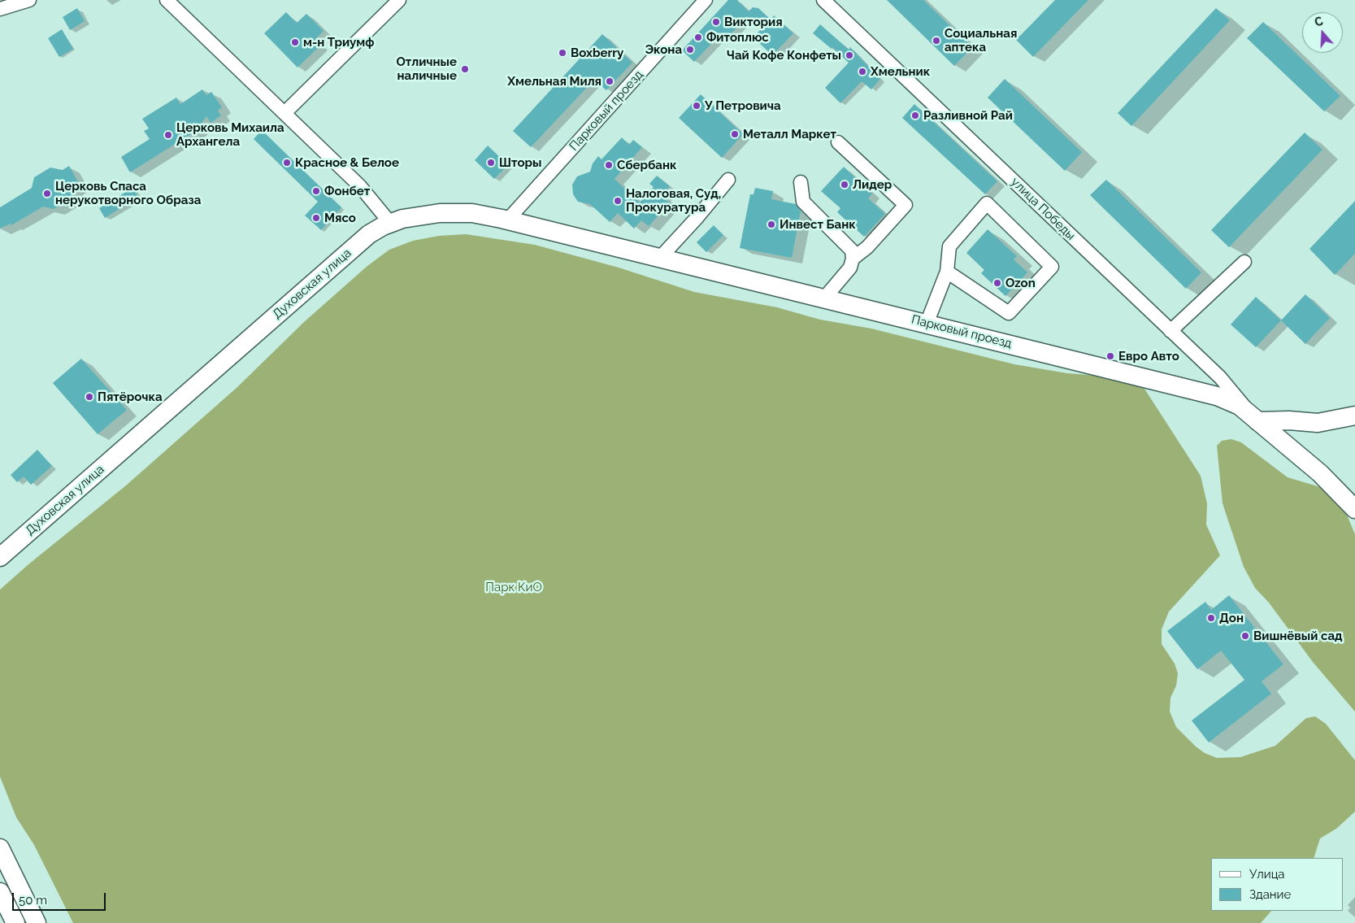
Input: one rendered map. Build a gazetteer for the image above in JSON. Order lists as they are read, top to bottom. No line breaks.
{"streets":{"street":["Парковый проезд","улица Победы","Духовская улица"]},"crossings":[["Парковый проезд","улица Победы"],["Парковый проезд","Духовская улица"]],"parks":["Парк КиО"],"places":["Виктория","Фитоплюс","Социальная аптека","м-н Триумф","Экона","Boxberry","Чай Кофе Конфеты","Отличные наличные","Хмельник","Хмельная Миля","У Петровича","Разливной Рай","Металл Маркет","Церковь Михаила Архангела","Красное & Белое","Шторы","Сбербанк","Лидер","Фонбет","Церковь Спаса нерукотворного Образа","Налоговая, Суд, Прокуратура","Мясо","Инвест Банк","Ozon","Евро Авто","Пятёрочка","Дон","Вишнёвый сад"],"legend":["Улица","Здание"],"scale_bar":"50 m","north":"top"}
